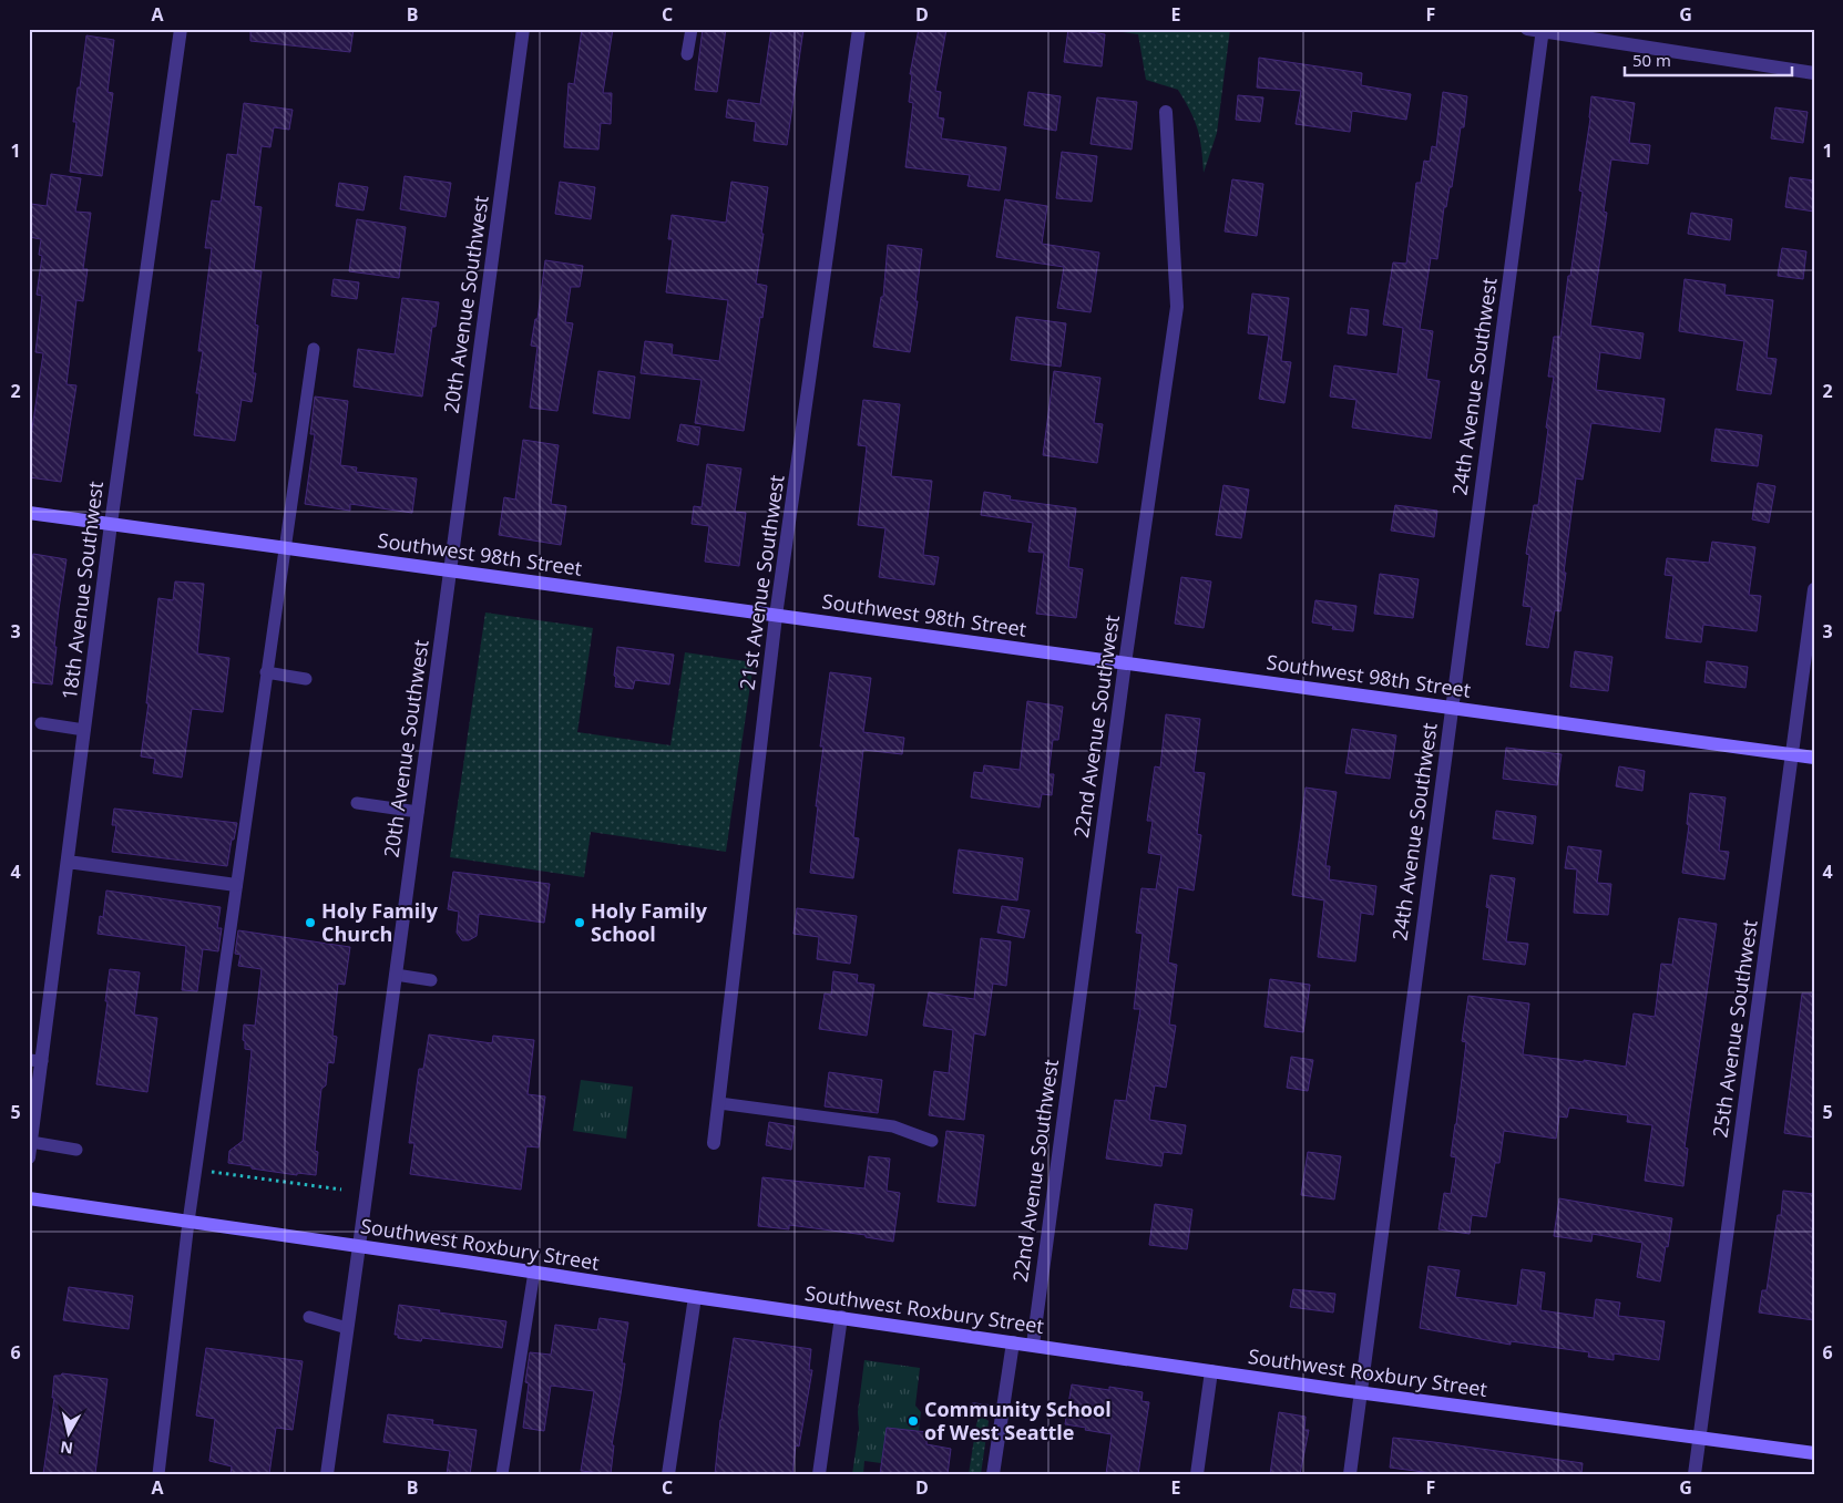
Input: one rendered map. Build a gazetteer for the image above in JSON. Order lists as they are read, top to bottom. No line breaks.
{"streets":{"main road":["Southwest 98th Street","Southwest Roxbury Street"],"street":["20th Avenue Southwest","24th Avenue Southwest","21st Avenue Southwest","18th Avenue Southwest","22nd Avenue Southwest","25th Avenue Southwest"]},"crossings":[["20th Avenue Southwest","Southwest 98th Street"],["20th Avenue Southwest","Southwest Roxbury Street"],["24th Avenue Southwest","Southwest 98th Street"],["24th Avenue Southwest","Southwest Roxbury Street"],["Southwest 98th Street","21st Avenue Southwest"],["Southwest 98th Street","18th Avenue Southwest"],["Southwest 98th Street","22nd Avenue Southwest"],["Southwest 98th Street","25th Avenue Southwest"],["22nd Avenue Southwest","Southwest Roxbury Street"],["25th Avenue Southwest","Southwest Roxbury Street"]],"places":["Holy Family Church","Holy Family School","Community School of West Seattle"],"scale_bar":"50 m","north":"bottom","grid":{"columns":["A","B","C","D","E","F","G"],"rows":["1","2","3","4","5","6"]}}
